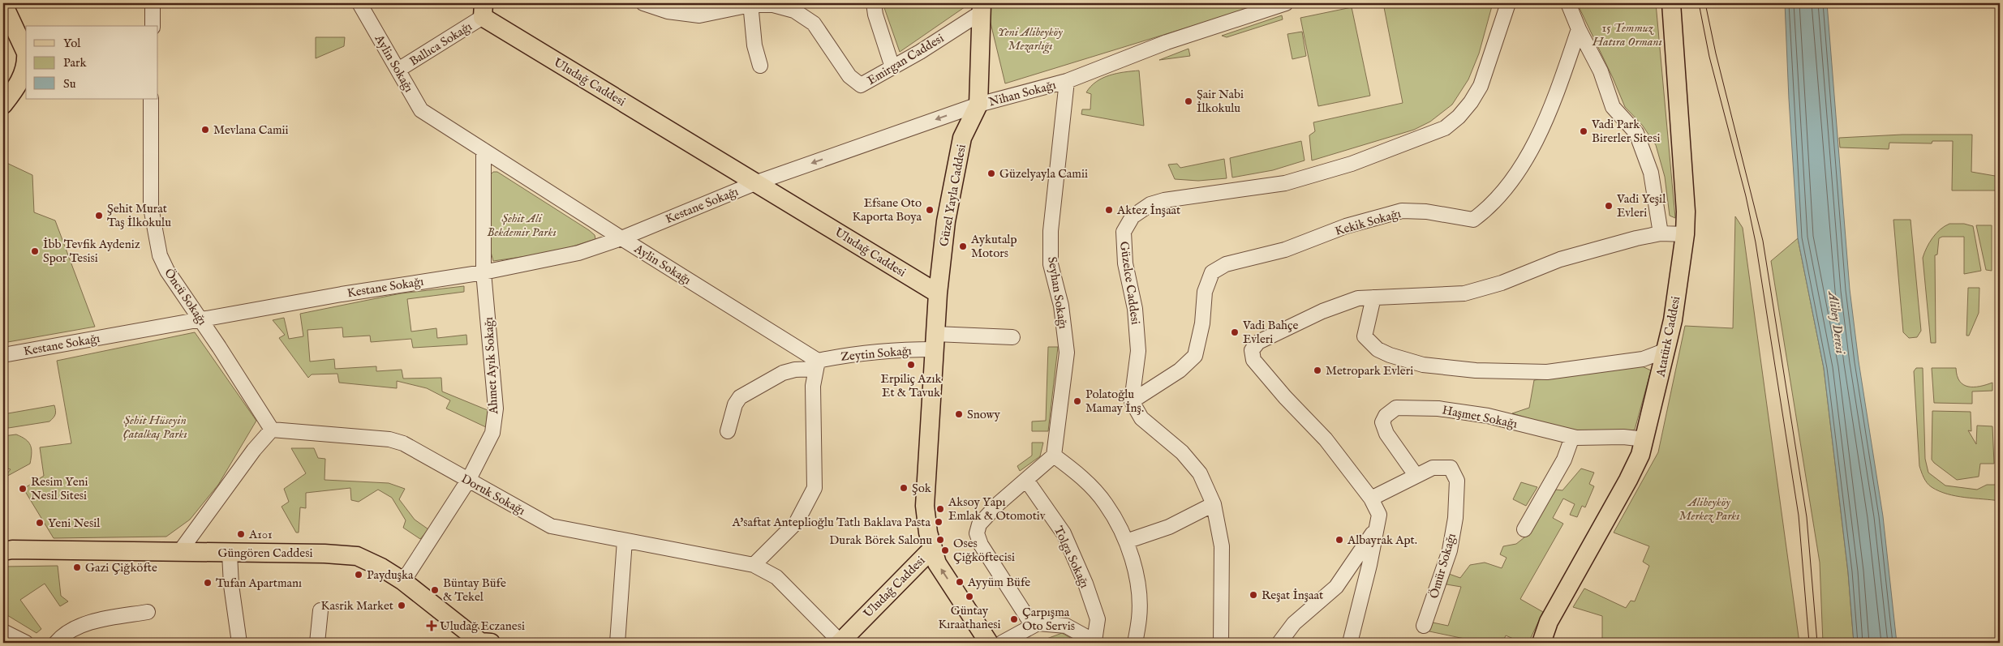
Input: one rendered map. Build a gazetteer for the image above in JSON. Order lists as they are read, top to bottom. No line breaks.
{"streets":{"main road":["Uludağ Caddesi","Güzel Yayla Caddesi","Atatürk Caddesi","Güngören Caddesi"],"street":["Ballıca Sokağı","Emirgan Caddesi","Aylin Sokağı","Nihan Sokağı","Kestane Sokağı","Kekik Sokağı","Güzelce Caddesi","Seyhan Sokağı","Öncü Sokağı","Zeytin Sokağı","Ahmet Ayık Sokağı","Haşmet Sokağı","Doruk Sokağı","Tolga Sokağı","Ömür Sokağı"]},"crossings":[["Ballıca Sokağı","Aylin Sokağı"],["Ballıca Sokağı","Uludağ Caddesi"],["Emirgan Caddesi","Güzel Yayla Caddesi"],["Aylin Sokağı","Kestane Sokağı"],["Aylin Sokağı","Zeytin Sokağı"],["Aylin Sokağı","Ahmet Ayık Sokağı"],["Uludağ Caddesi","Nihan Sokağı"],["Uludağ Caddesi","Güzel Yayla Caddesi"],["Uludağ Caddesi","Kestane Sokağı"],["Uludağ Caddesi","Zeytin Sokağı"],["Uludağ Caddesi","Doruk Sokağı"],["Nihan Sokağı","Güzel Yayla Caddesi"],["Nihan Sokağı","Kestane Sokağı"],["Nihan Sokağı","Seyhan Sokağı"],["Kestane Sokağı","Öncü Sokağı"],["Kestane Sokağı","Ahmet Ayık Sokağı"],["Kekik Sokağı","Güzelce Caddesi"],["Öncü Sokağı","Doruk Sokağı"],["Atatürk Caddesi","Haşmet Sokağı"],["Ahmet Ayık Sokağı","Doruk Sokağı"],["Ahmet Ayık Sokağı","Güngören Caddesi"],["Haşmet Sokağı","Ömür Sokağı"]],"one_way":["Nihan Sokağı"],"water":["Alibey Deresi"],"parks":["15 Temmuz Hatıra Ormanı","Yeni Alibeyköy Mezarlığı","Şehit Ali Bekdemir Parkı","Şehit Hüseyin Çatalkaş Parkı","Alibeyköy Merkez Parkı"],"places":{"other":["Şair Nabi İlkokulu","Mevlana Camii","Vadi Park Birerler Sitesi","Güzelyayla Camii","Vadi Yeşil Evleri","Efsane Oto Kaporta Boya","Aktez İnşaat","Şehit Murat Taş İlkokulu","Aykutalp Motors","İbb Tevfik Aydeniz Spor Tesisi","Vadi Bahçe Evleri","Erpiliç Azık Et & Tavuk","Metropark Evleri","Polatoğlu Mamay İnş.","Snowy","Şok","Resim Yeni Nesil Sitesi","Aksoy Yapı Emlak & Otomotiv","A'saftat Anteplioğlu Tatlı Baklava Pasta","Yeni Nesil","A101","Durak Börek Salonu","Albayrak Apt.","Oses Çiğköftecisi","Gazi Çiğköfte","Payduşka","Ayyüm Büfe","Tufan Apartmanı","Büntay Büfe & Tekel","Reşat İnşaat","Güntay Kıraathanesi","Kasrik Market","Çarpışma Oto Servis"],"health":["Uludağ Eczanesi"]},"legend":["Yol","Park","Su"]}
